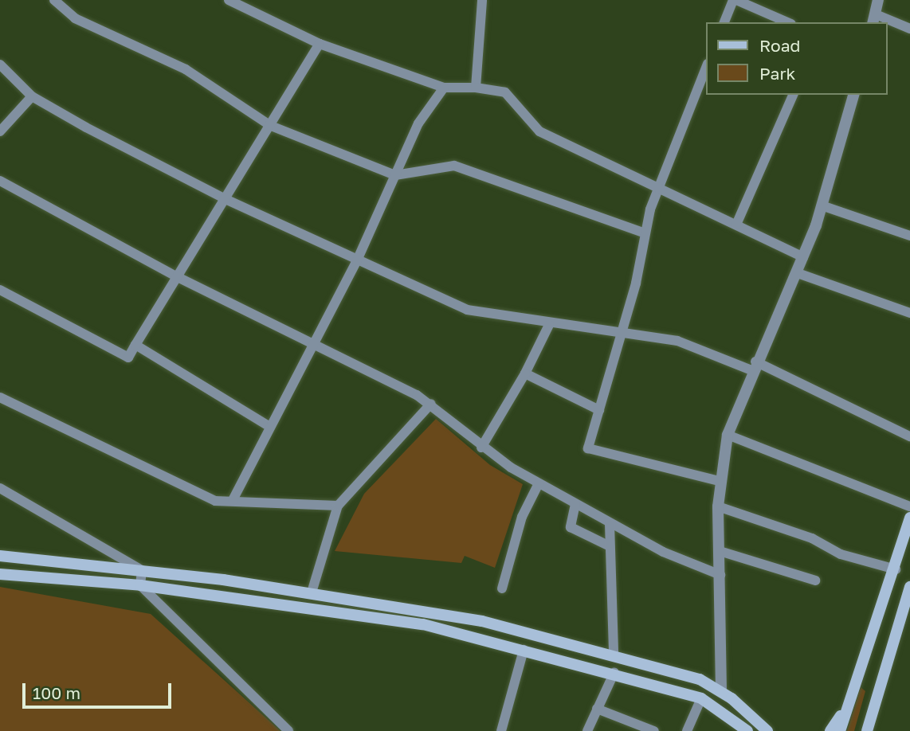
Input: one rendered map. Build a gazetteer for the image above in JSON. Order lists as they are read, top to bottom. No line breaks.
{"legend":["Road","Park"],"scale_bar":"100 m"}
